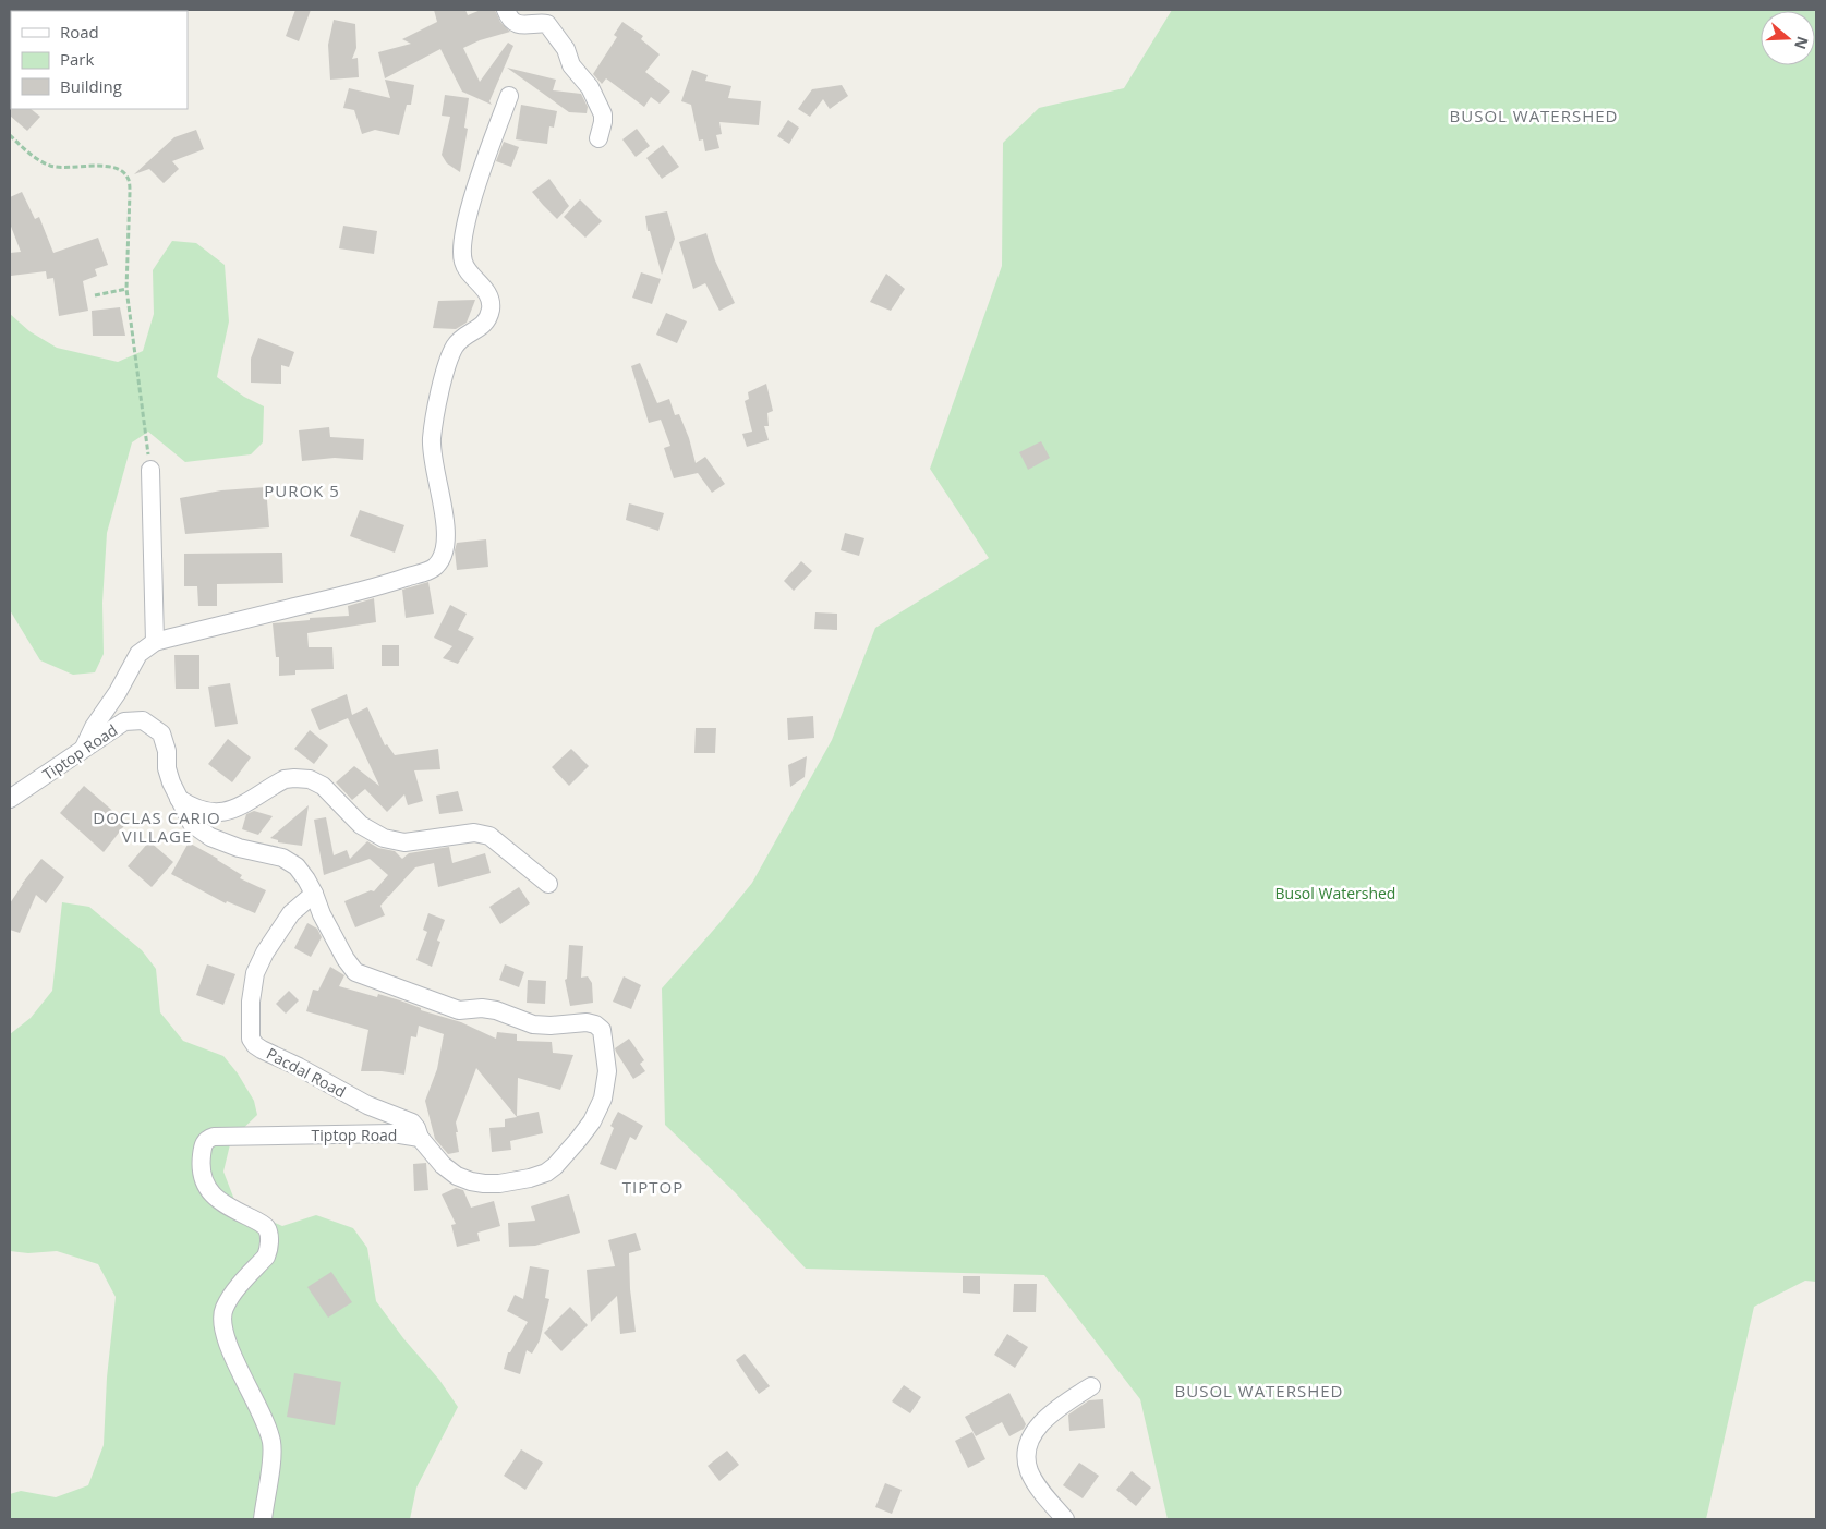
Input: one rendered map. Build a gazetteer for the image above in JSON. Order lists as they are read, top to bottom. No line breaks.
{"streets":{"street":["Tiptop Road","Pacdal Road"]},"crossings":[["Tiptop Road","Pacdal Road"]],"districts":["BUSOL WATERSHED","PUROK 5","DOCLAS CARIO VILLAGE","TIPTOP","BUSOL WATERSHED"],"parks":["Busol Watershed"],"legend":["Road","Park","Building"],"north":"right"}
